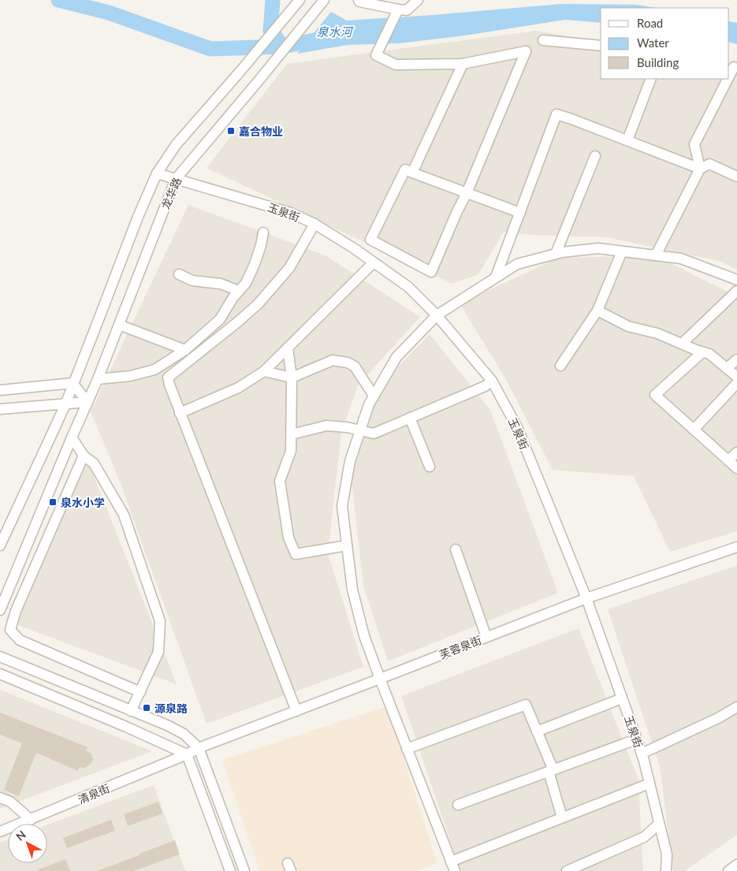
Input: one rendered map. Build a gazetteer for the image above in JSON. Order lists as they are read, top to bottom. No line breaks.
{"streets":{"street":["龙华路","玉泉街","芙蓉泉街","清泉街"]},"crossings":[["龙华路","玉泉街"],["玉泉街","芙蓉泉街"],["芙蓉泉街","清泉街"]],"water":["泉水河"],"places":{"transit":["嘉合物业","泉水小学","源泉路"]},"legend":["Road","Water","Building"],"north":"top left"}
